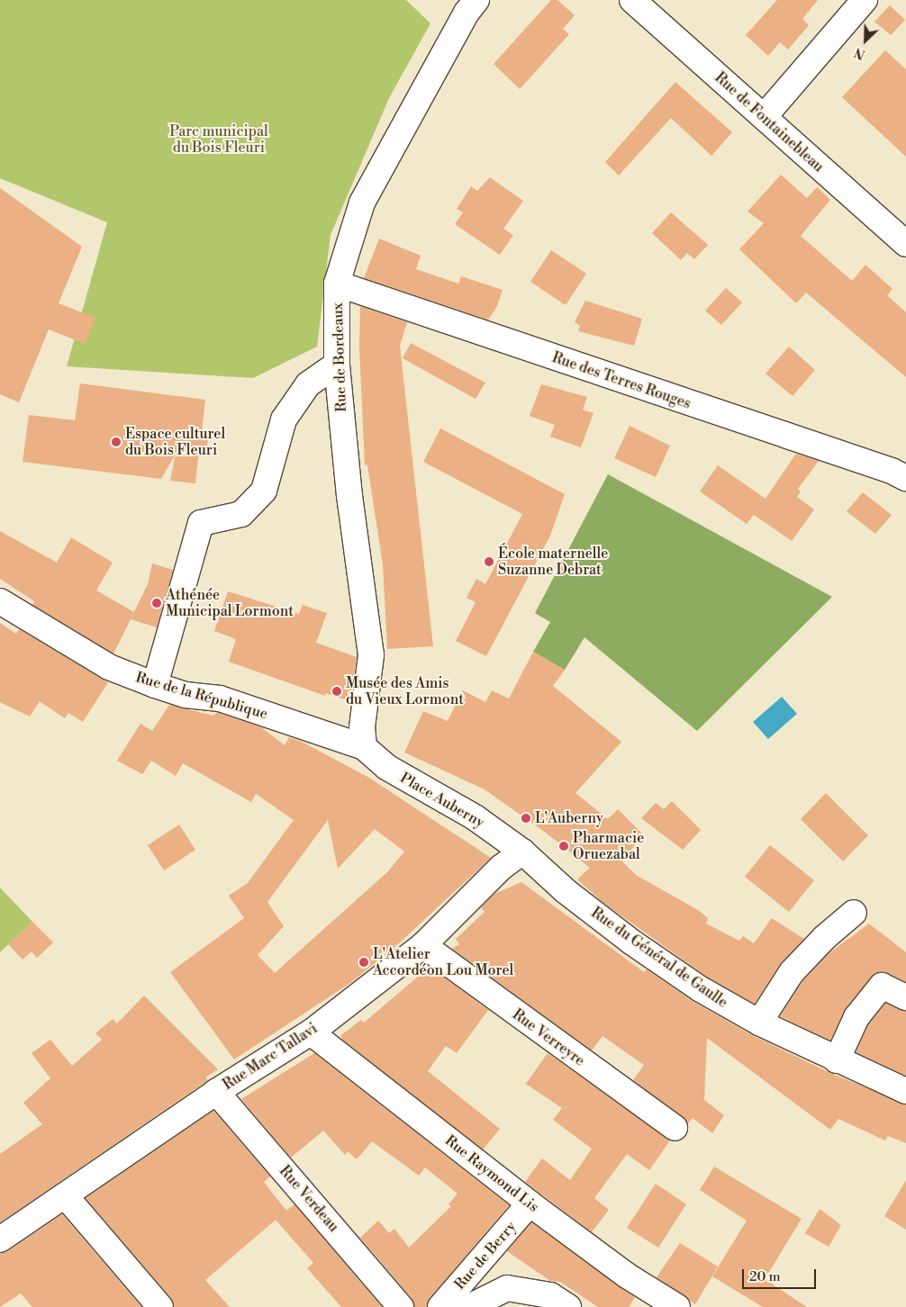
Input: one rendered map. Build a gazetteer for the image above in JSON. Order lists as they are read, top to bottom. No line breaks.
{"streets":{"street":["Rue de Fontainebleau","Rue de Bordeaux","Rue des Terres Rouges","Rue de la République","Place Auberny","Rue du Général de Gaulle","Rue Verreyre","Rue Marc Tallavi","Rue Raymond Lis","Rue Verdeau","Rue de Berry"]},"crossings":[["Rue de Bordeaux","Rue des Terres Rouges"],["Rue de Bordeaux","Rue de la République"],["Rue de Bordeaux","Place Auberny"],["Rue de la République","Place Auberny"],["Place Auberny","Rue du Général de Gaulle"],["Place Auberny","Rue Marc Tallavi"],["Rue du Général de Gaulle","Rue Marc Tallavi"],["Rue Verreyre","Rue Marc Tallavi"],["Rue Marc Tallavi","Rue Raymond Lis"],["Rue Marc Tallavi","Rue Verdeau"],["Rue Raymond Lis","Rue de Berry"]],"parks":["Parc municipal du Bois Fleuri"],"places":["Espace culturel du Bois Fleuri","École maternelle Suzanne Debrat","Athénée Municipal Lormont","Musée des Amis du Vieux Lormont","L'Auberny","Pharmacie Oruezabal","L'Atelier Accordéon Lou Morel"],"scale_bar":"20 m","north":"bottom left"}
